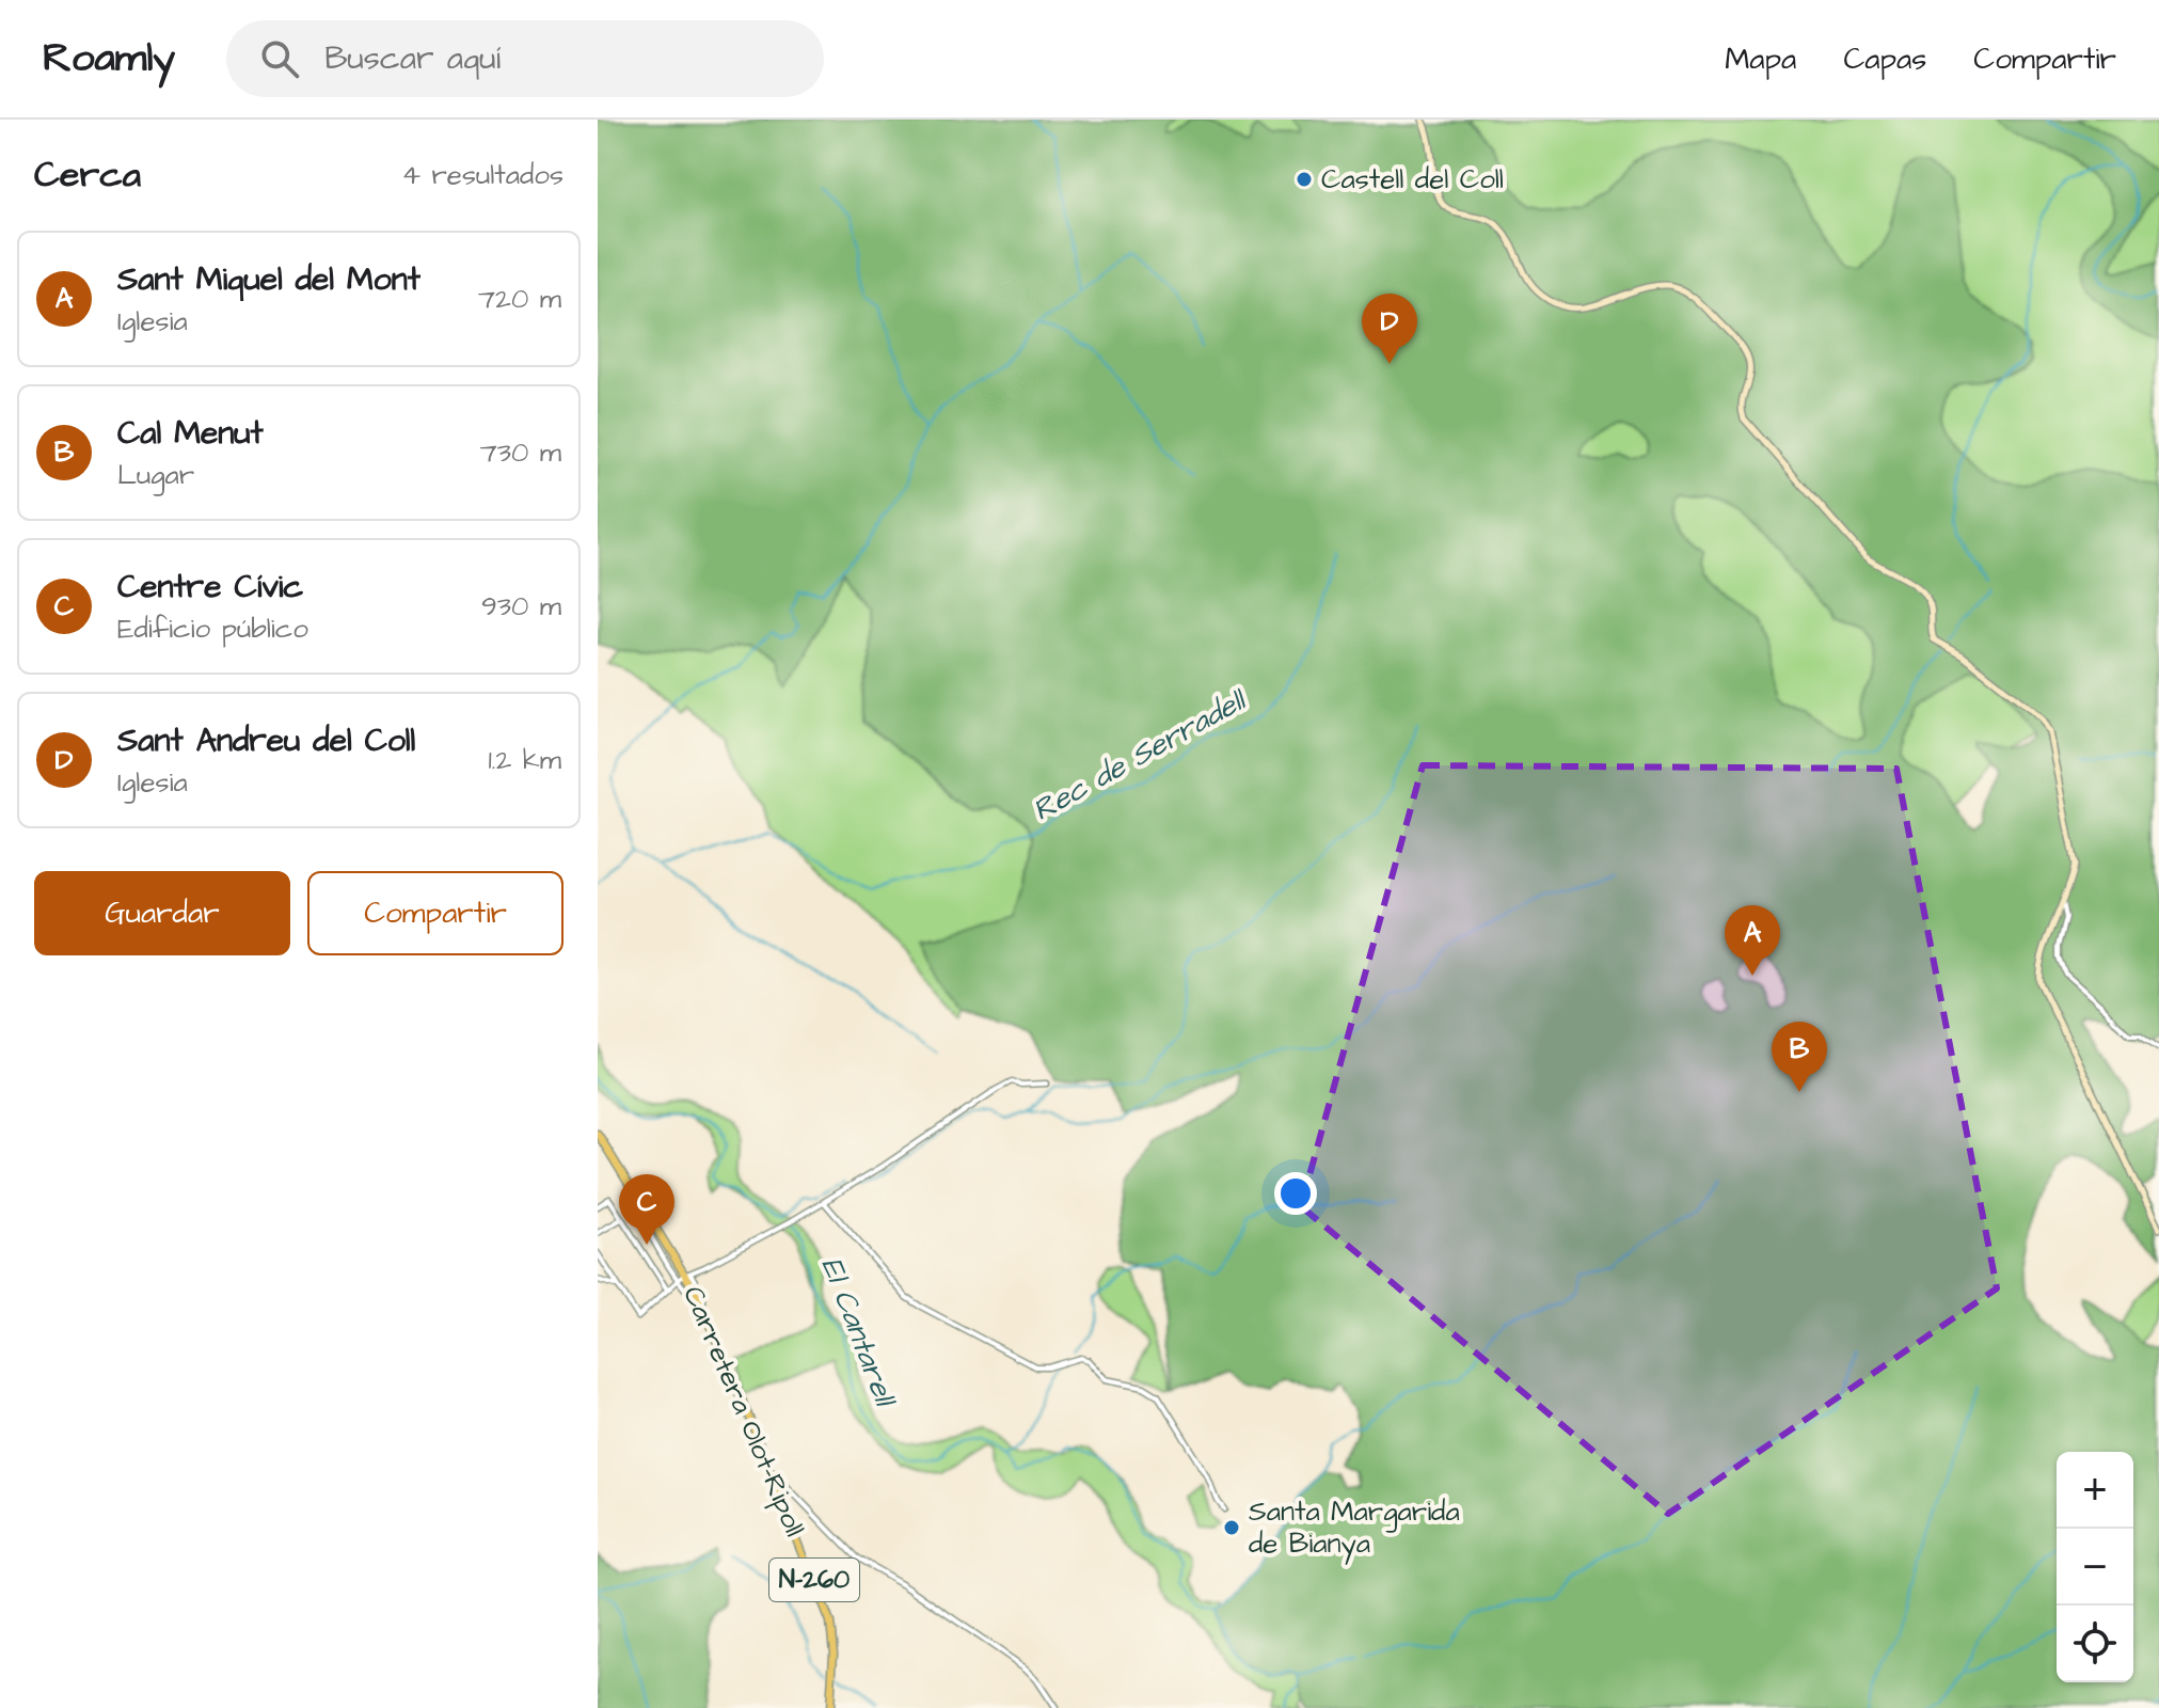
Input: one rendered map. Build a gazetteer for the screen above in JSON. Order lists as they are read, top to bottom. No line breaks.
{"streets":{"main road":["Carretera Olot-Ripoll","N-260"]},"water":["Rec de Serradell","El Cantarell"],"places":["Castell del Coll","Santa Margarida de Bianya"],"page":{"header":"Roamly","search":"Buscar aquí","nav":["Mapa","Capas","Compartir"],"heading":["Cerca","4 resultados"],"list":[{"mark":"A","name":"Sant Miquel del Mont","note":"Iglesia","value":"720 m"},{"mark":"B","name":"Cal Menut","note":"Lugar","value":"730 m"},{"mark":"C","name":"Centre Cívic","note":"Edificio público","value":"930 m"},{"mark":"D","name":"Sant Andreu del Coll","note":"Iglesia","value":"1.2 km"}],"pins":["D","A","B","C"],"buttons":["Guardar","Compartir"],"map_buttons":["+","−"]}}
